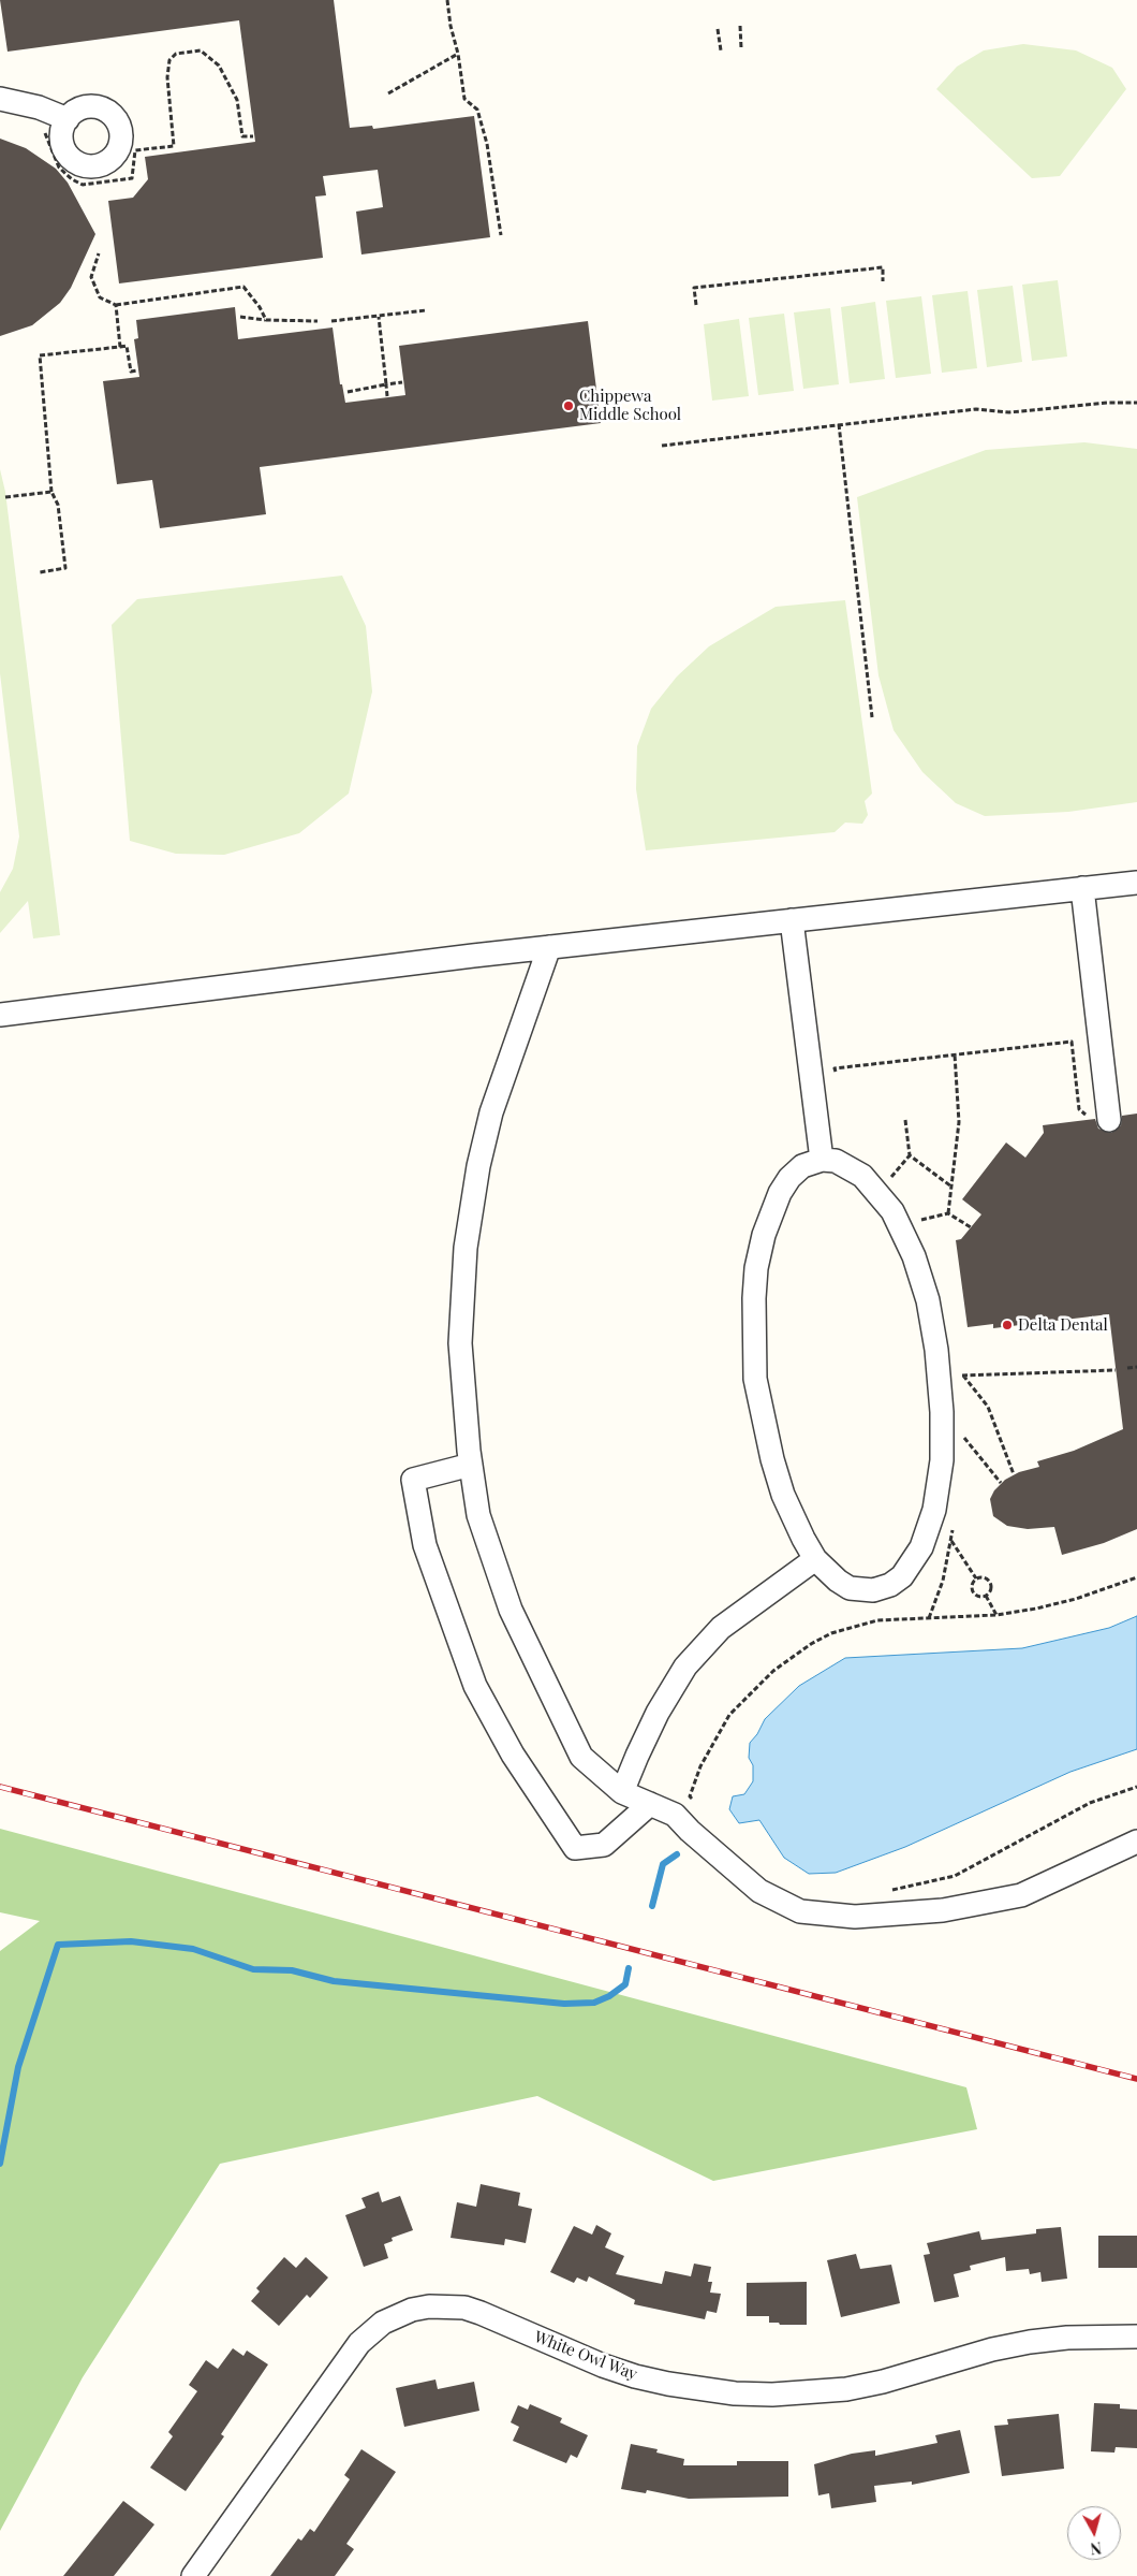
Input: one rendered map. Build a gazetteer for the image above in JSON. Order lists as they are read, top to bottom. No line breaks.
{"streets":{"street":["White Owl Way"]},"places":["Chippewa Middle School","Delta Dental"],"north":"bottom"}
